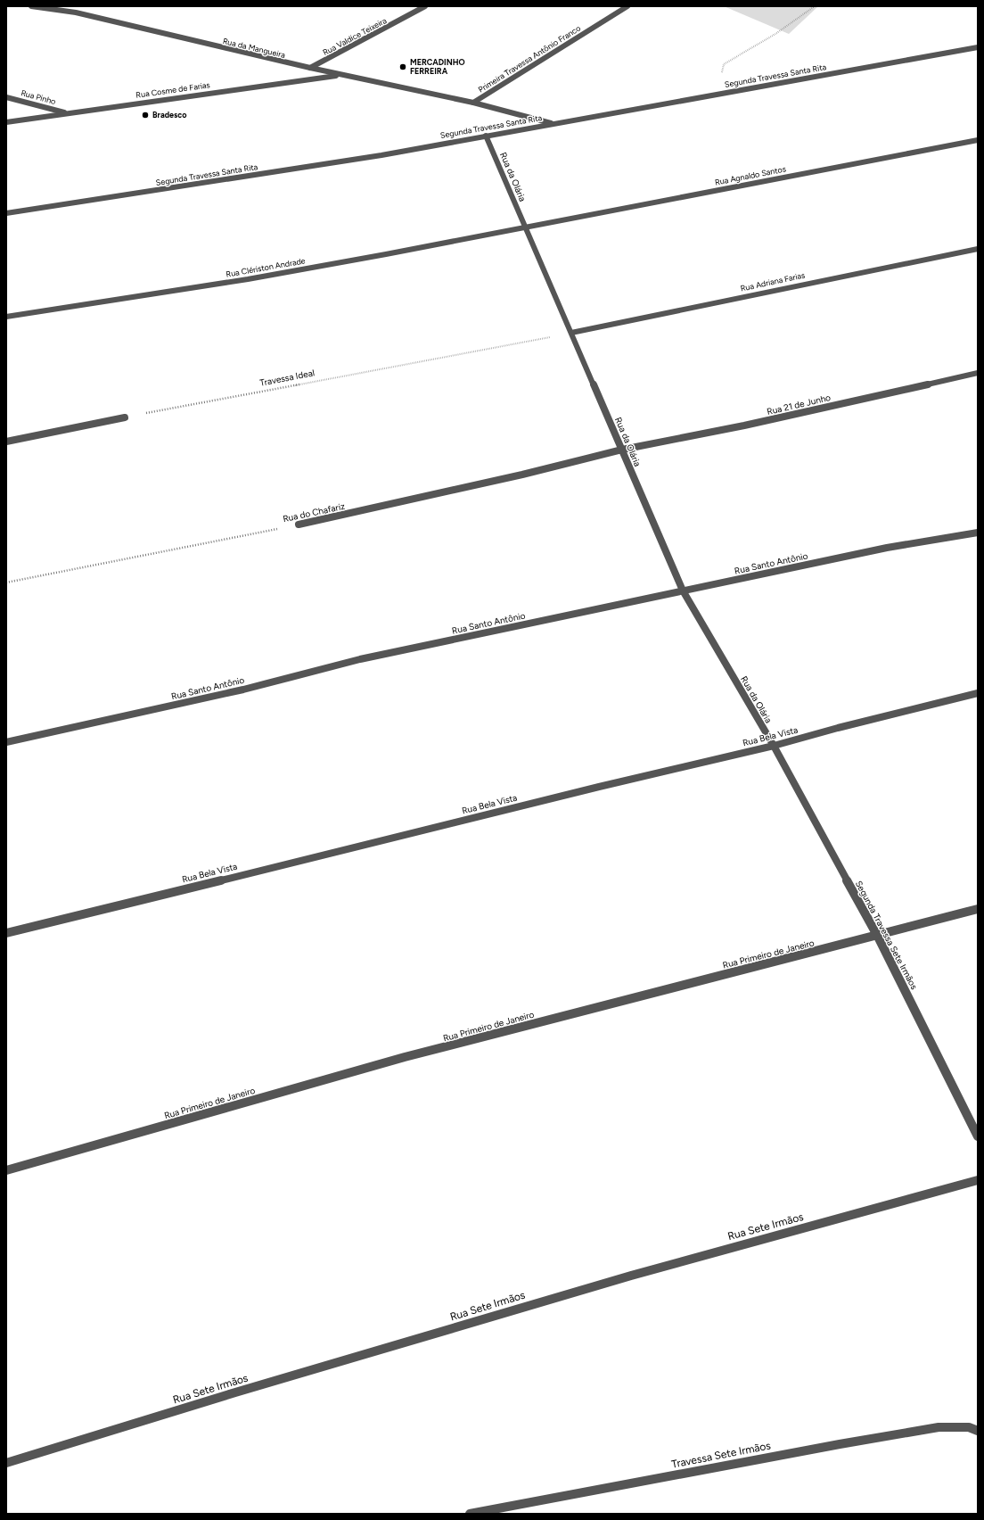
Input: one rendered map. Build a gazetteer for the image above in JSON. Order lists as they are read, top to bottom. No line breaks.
{"streets":{"street":["Rua Valdice Teixeira","Rua da Mangueira","Primeira Travessa Antônio Franco","Segunda Travessa Santa Rita","Rua Cosme de Farias","Rua Pinho","Rua Agnaldo Santos","Rua da Olária","Rua Clériston Andrade","Rua Adriana Farias","Rua 21 de Junho","Rua do Chafariz","Rua Santo Antônio","Rua Bela Vista","Segunda Travessa Sete Irmãos","Rua Primeiro de Janeiro","Rua Sete Irmãos","Travessa Sete Irmãos"],"path":["Travessa Ideal"]},"crossings":[["Rua Valdice Teixeira","Rua da Mangueira"],["Rua da Mangueira","Primeira Travessa Antônio Franco"],["Rua da Mangueira","Rua Cosme de Farias"],["Primeira Travessa Antônio Franco","Segunda Travessa Santa Rita"],["Segunda Travessa Santa Rita","Rua da Olária"],["Rua Cosme de Farias","Rua Pinho"],["Rua Agnaldo Santos","Rua da Olária"],["Rua Agnaldo Santos","Rua Clériston Andrade"],["Rua da Olária","Rua Clériston Andrade"],["Rua da Olária","Rua Adriana Farias"],["Rua da Olária","Travessa Ideal"],["Rua da Olária","Rua 21 de Junho"],["Rua da Olária","Rua do Chafariz"],["Rua da Olária","Rua Santo Antônio"],["Rua da Olária","Rua Bela Vista"],["Rua da Olária","Segunda Travessa Sete Irmãos"],["Rua Adriana Farias","Travessa Ideal"],["Rua 21 de Junho","Rua do Chafariz"],["Rua Bela Vista","Segunda Travessa Sete Irmãos"],["Segunda Travessa Sete Irmãos","Rua Primeiro de Janeiro"]],"places":["MERCADINHO FERREIRA","Bradesco"]}
